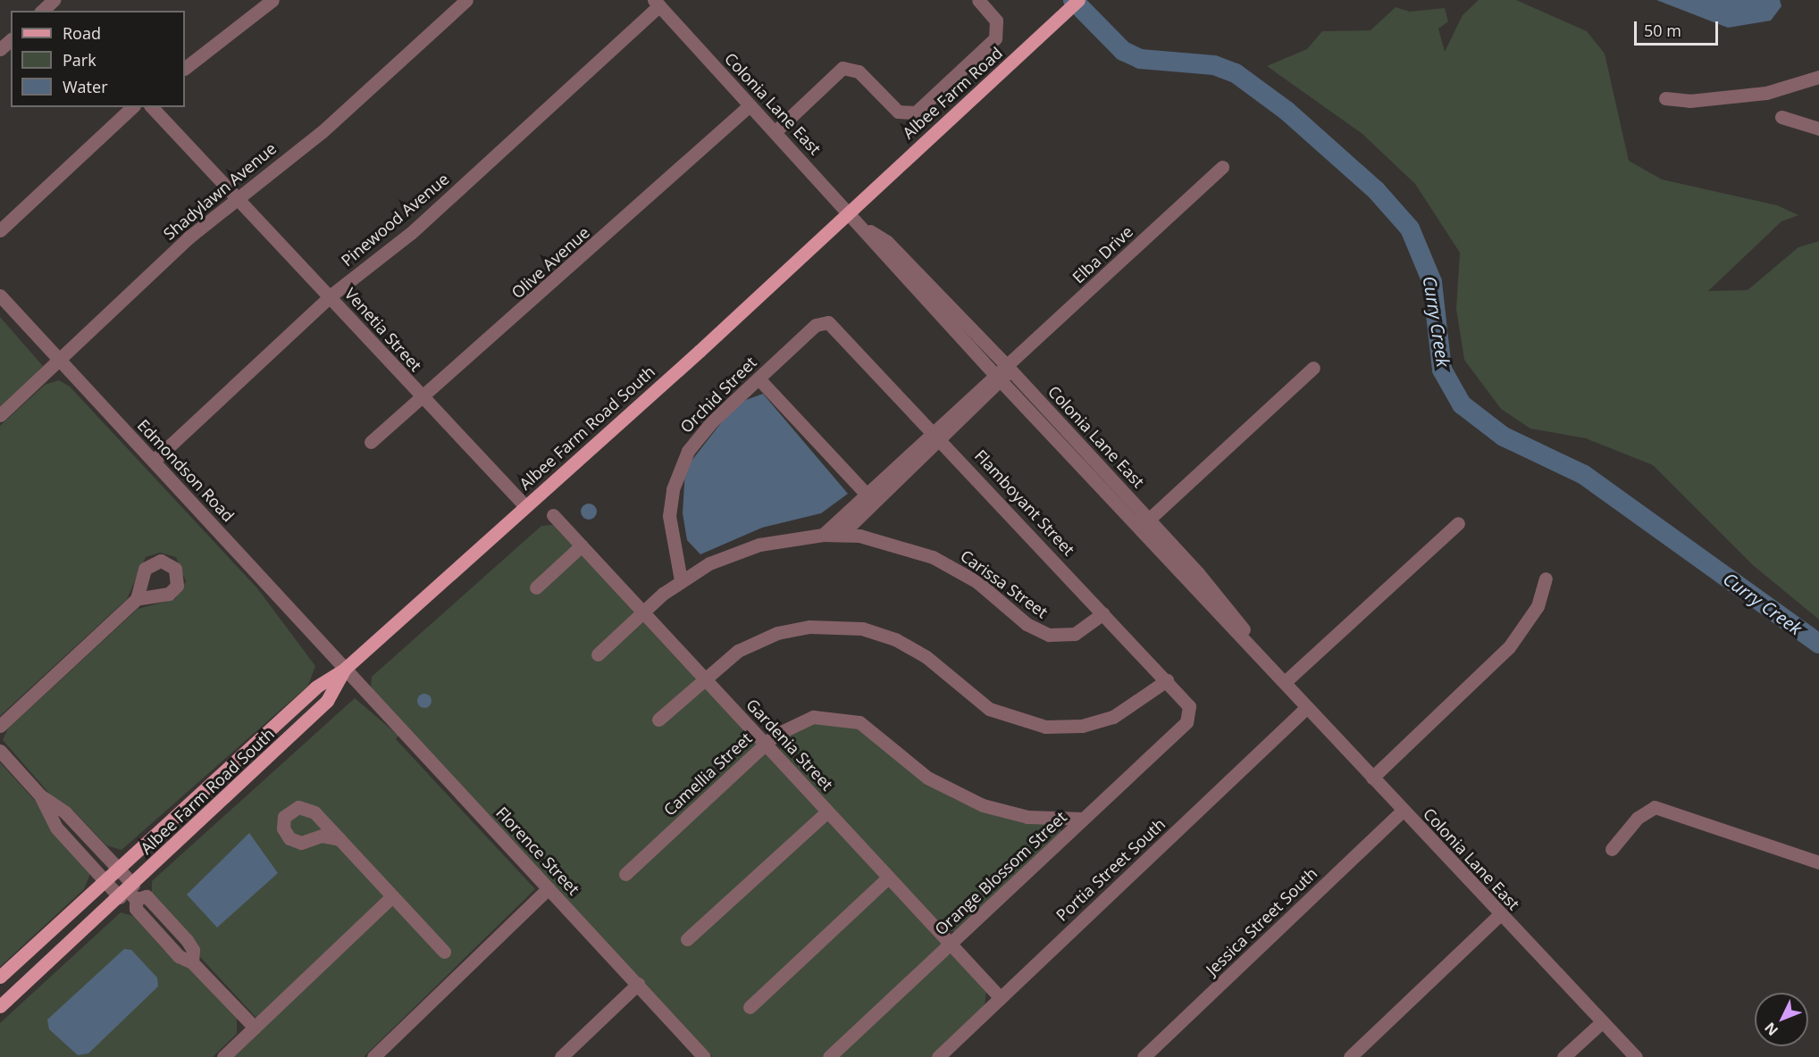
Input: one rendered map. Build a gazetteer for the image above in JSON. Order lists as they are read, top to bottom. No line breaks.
{"streets":{"main road":["Albee Farm Road","Albee Farm Road South"],"street":["Colonia Lane East","Shadylawn Avenue","Pinewood Avenue","Elba Drive","Olive Avenue","Venetia Street","Orchid Street","Edmondson Road","Flamboyant Street","Carissa Street","Gardenia Street","Camellia Street","Florence Street","Portia Street South","Orange Blossom Street","Jessica Street South"]},"crossings":[["Albee Farm Road","Colonia Lane East"],["Albee Farm Road","Albee Farm Road South"],["Colonia Lane East","Pinewood Avenue"],["Colonia Lane East","Elba Drive"],["Colonia Lane East","Olive Avenue"],["Colonia Lane East","Albee Farm Road South"],["Colonia Lane East","Portia Street South"],["Colonia Lane East","Jessica Street South"],["Shadylawn Avenue","Venetia Street"],["Shadylawn Avenue","Edmondson Road"],["Pinewood Avenue","Venetia Street"],["Pinewood Avenue","Edmondson Road"],["Elba Drive","Flamboyant Street"],["Olive Avenue","Venetia Street"],["Venetia Street","Albee Farm Road South"],["Orchid Street","Flamboyant Street"],["Orchid Street","Carissa Street"],["Albee Farm Road South","Edmondson Road"],["Albee Farm Road South","Florence Street"],["Edmondson Road","Florence Street"],["Flamboyant Street","Carissa Street"],["Flamboyant Street","Orange Blossom Street"],["Carissa Street","Gardenia Street"],["Gardenia Street","Camellia Street"],["Gardenia Street","Portia Street South"],["Gardenia Street","Orange Blossom Street"],["Camellia Street","Orange Blossom Street"]],"water":["Curry Creek"],"legend":["Road","Park","Water"],"scale_bar":"50 m","north":"bottom left"}
